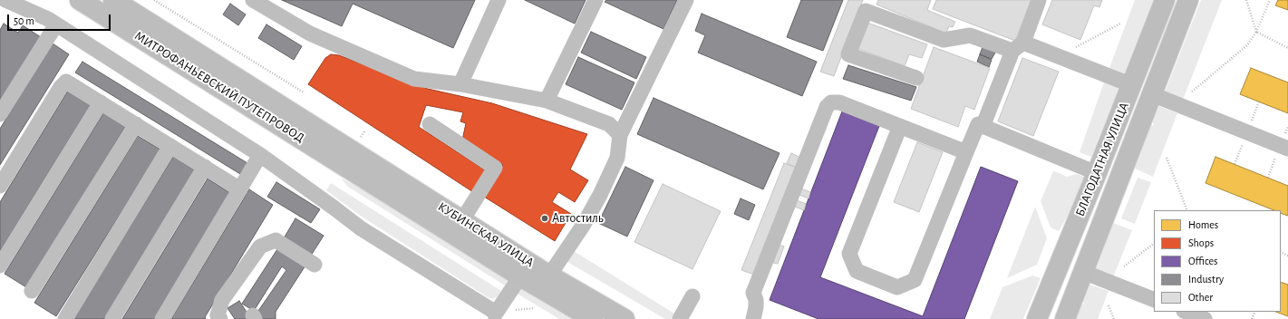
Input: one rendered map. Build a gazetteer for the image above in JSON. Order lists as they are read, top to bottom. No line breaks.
{"streets":{"main road":["МИТРОФАНЬЕВСКИЙ ПУТЕПРОВОД","БЛАГОДАТНАЯ УЛИЦА","КУБИНСКАЯ УЛИЦА"]},"crossings":[["МИТРОФАНЬЕВСКИЙ ПУТЕПРОВОД","КУБИНСКАЯ УЛИЦА"]],"places":["Автостиль"],"legend":["Homes","Shops","Offices","Industry","Other"],"scale_bar":"50 m"}
